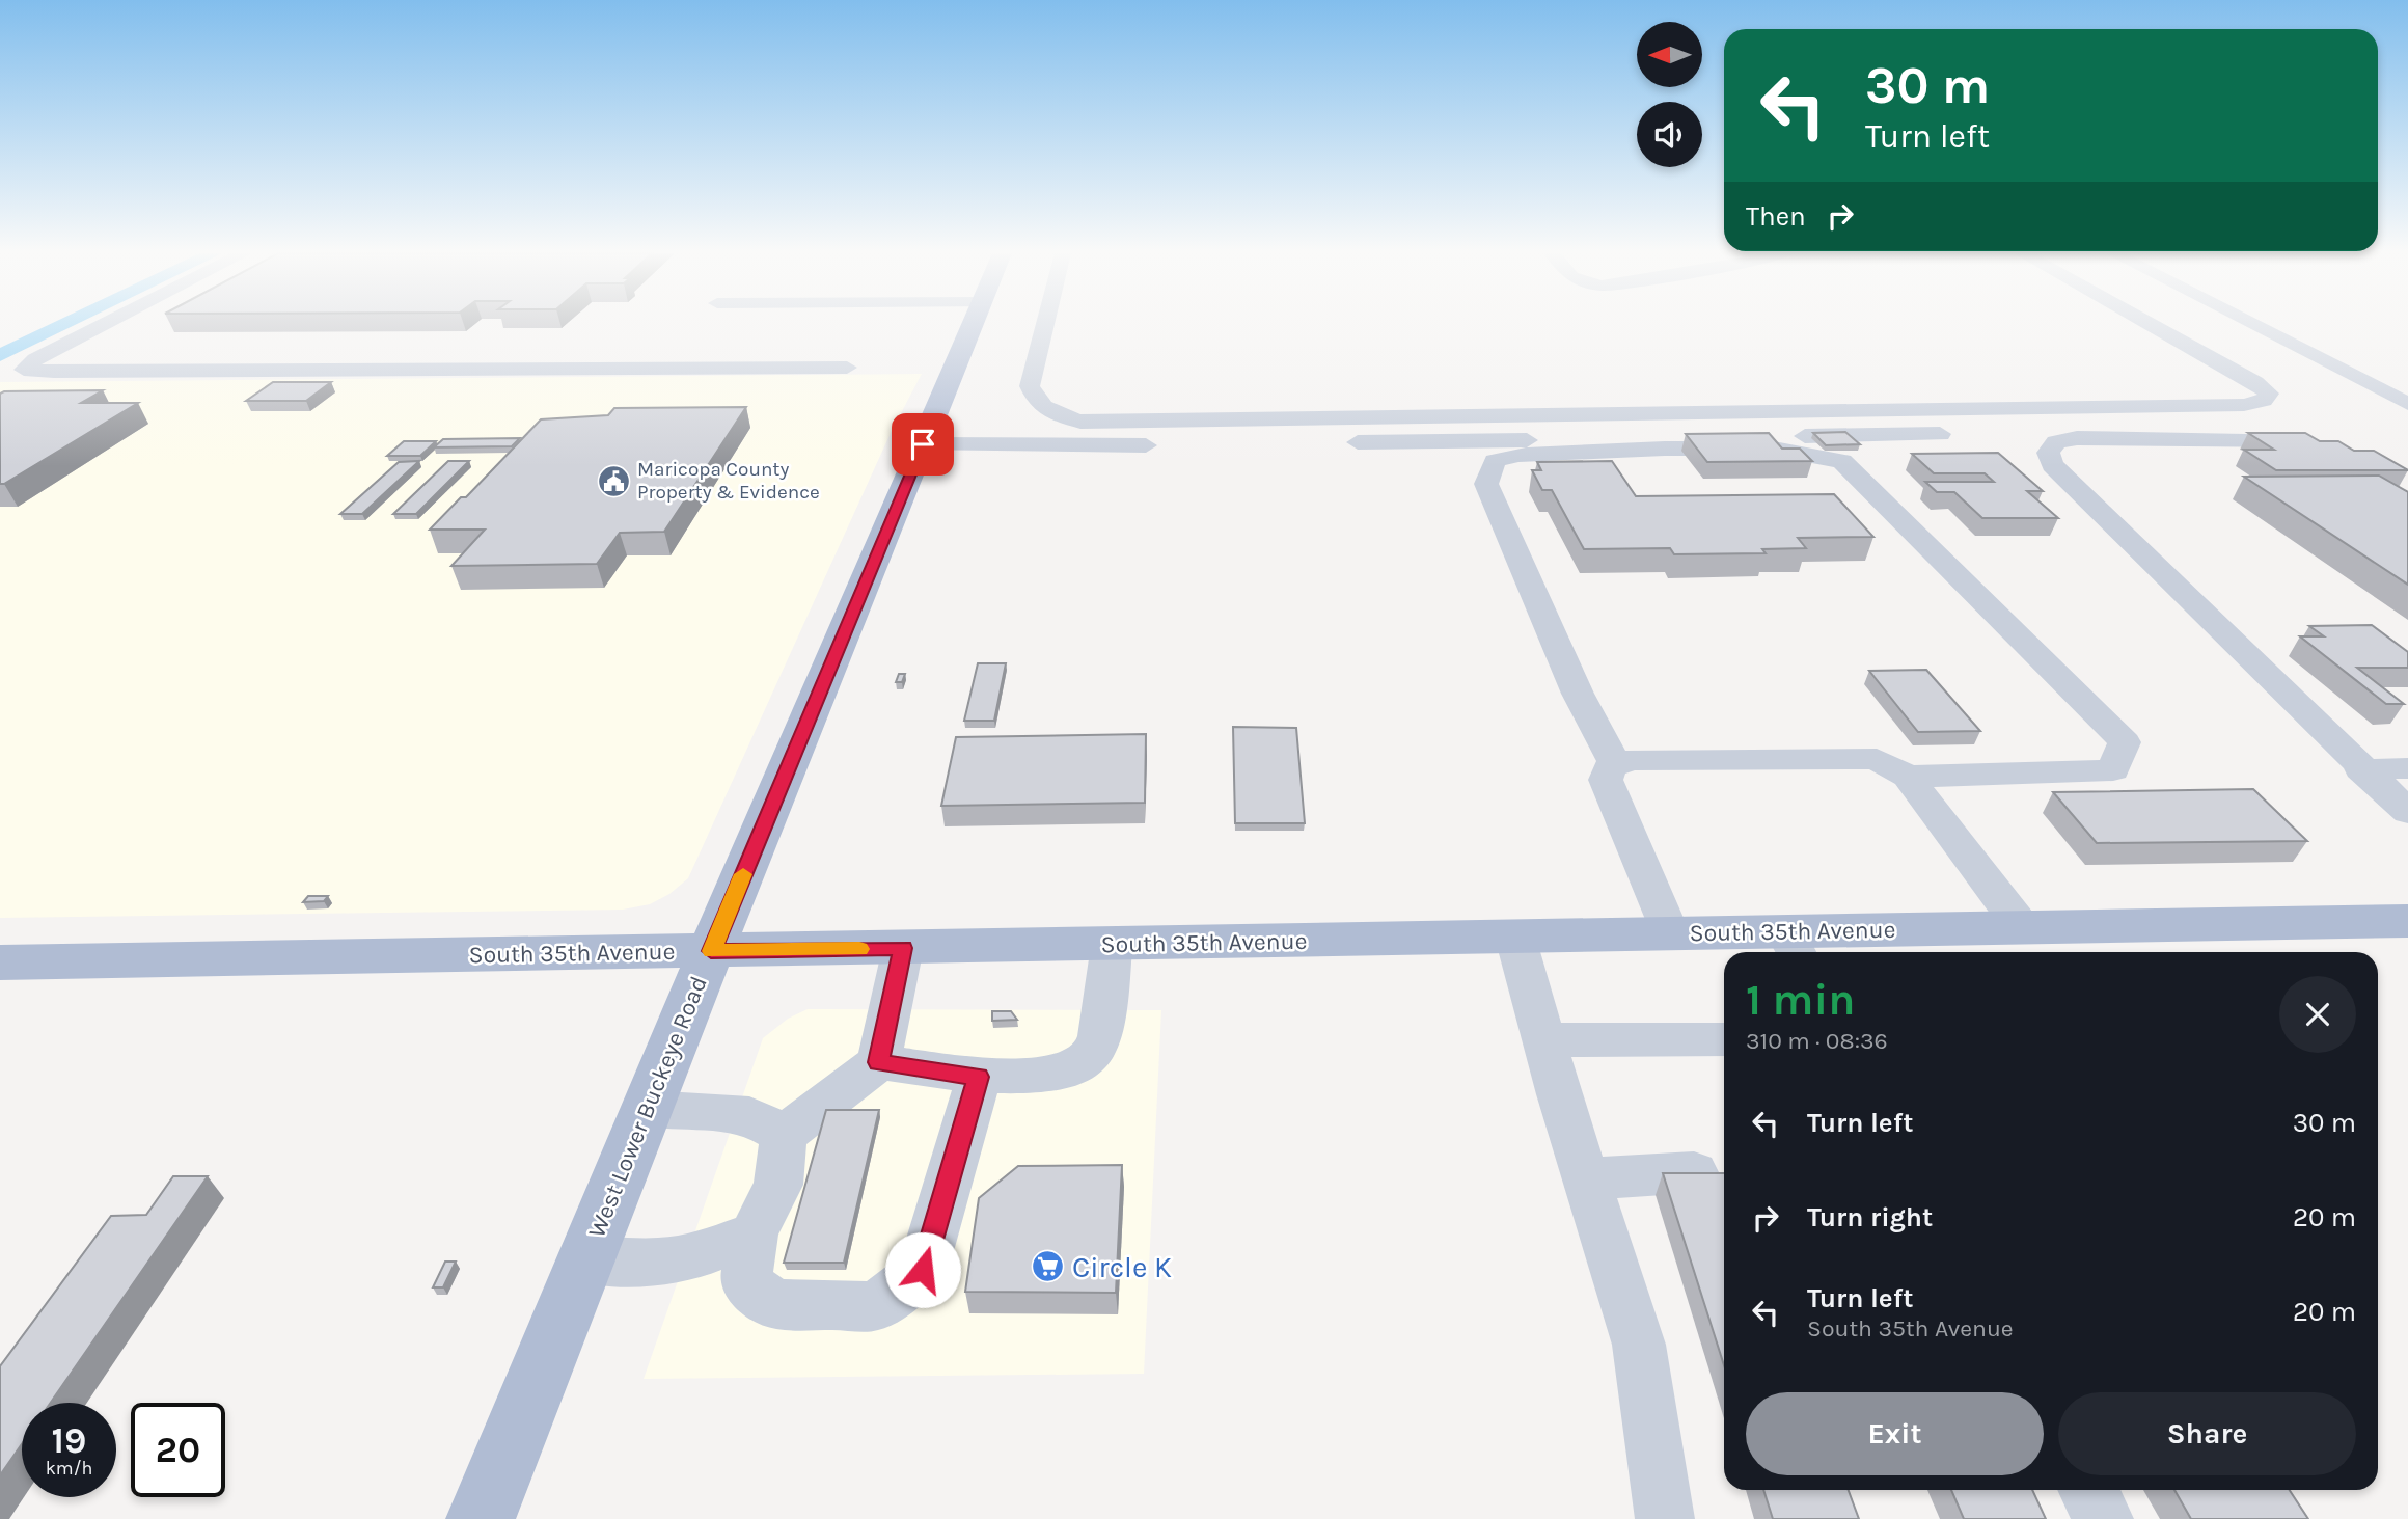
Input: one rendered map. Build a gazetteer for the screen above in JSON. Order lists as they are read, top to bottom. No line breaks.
{"streets":{"main road":["South 35th Avenue","West Lower Buckeye Road"]},"crossings":[["South 35th Avenue","West Lower Buckeye Road"]],"places":{"public building":["Maricopa County Property & Evidence"],"supermarket":["Circle K"]},"north":"left","page":{"turn":["30 m","Turn left"],"then":"Then","heading":["1 min","310 m · 08:36"],"list":[{"name":"Turn left","value":"30 m"},{"name":"Turn right","value":"20 m"},{"name":"Turn left","note":"South 35th Avenue","value":"20 m"}],"buttons":["Exit","Share"],"speed":"19 km/h","limit":"20"}}
